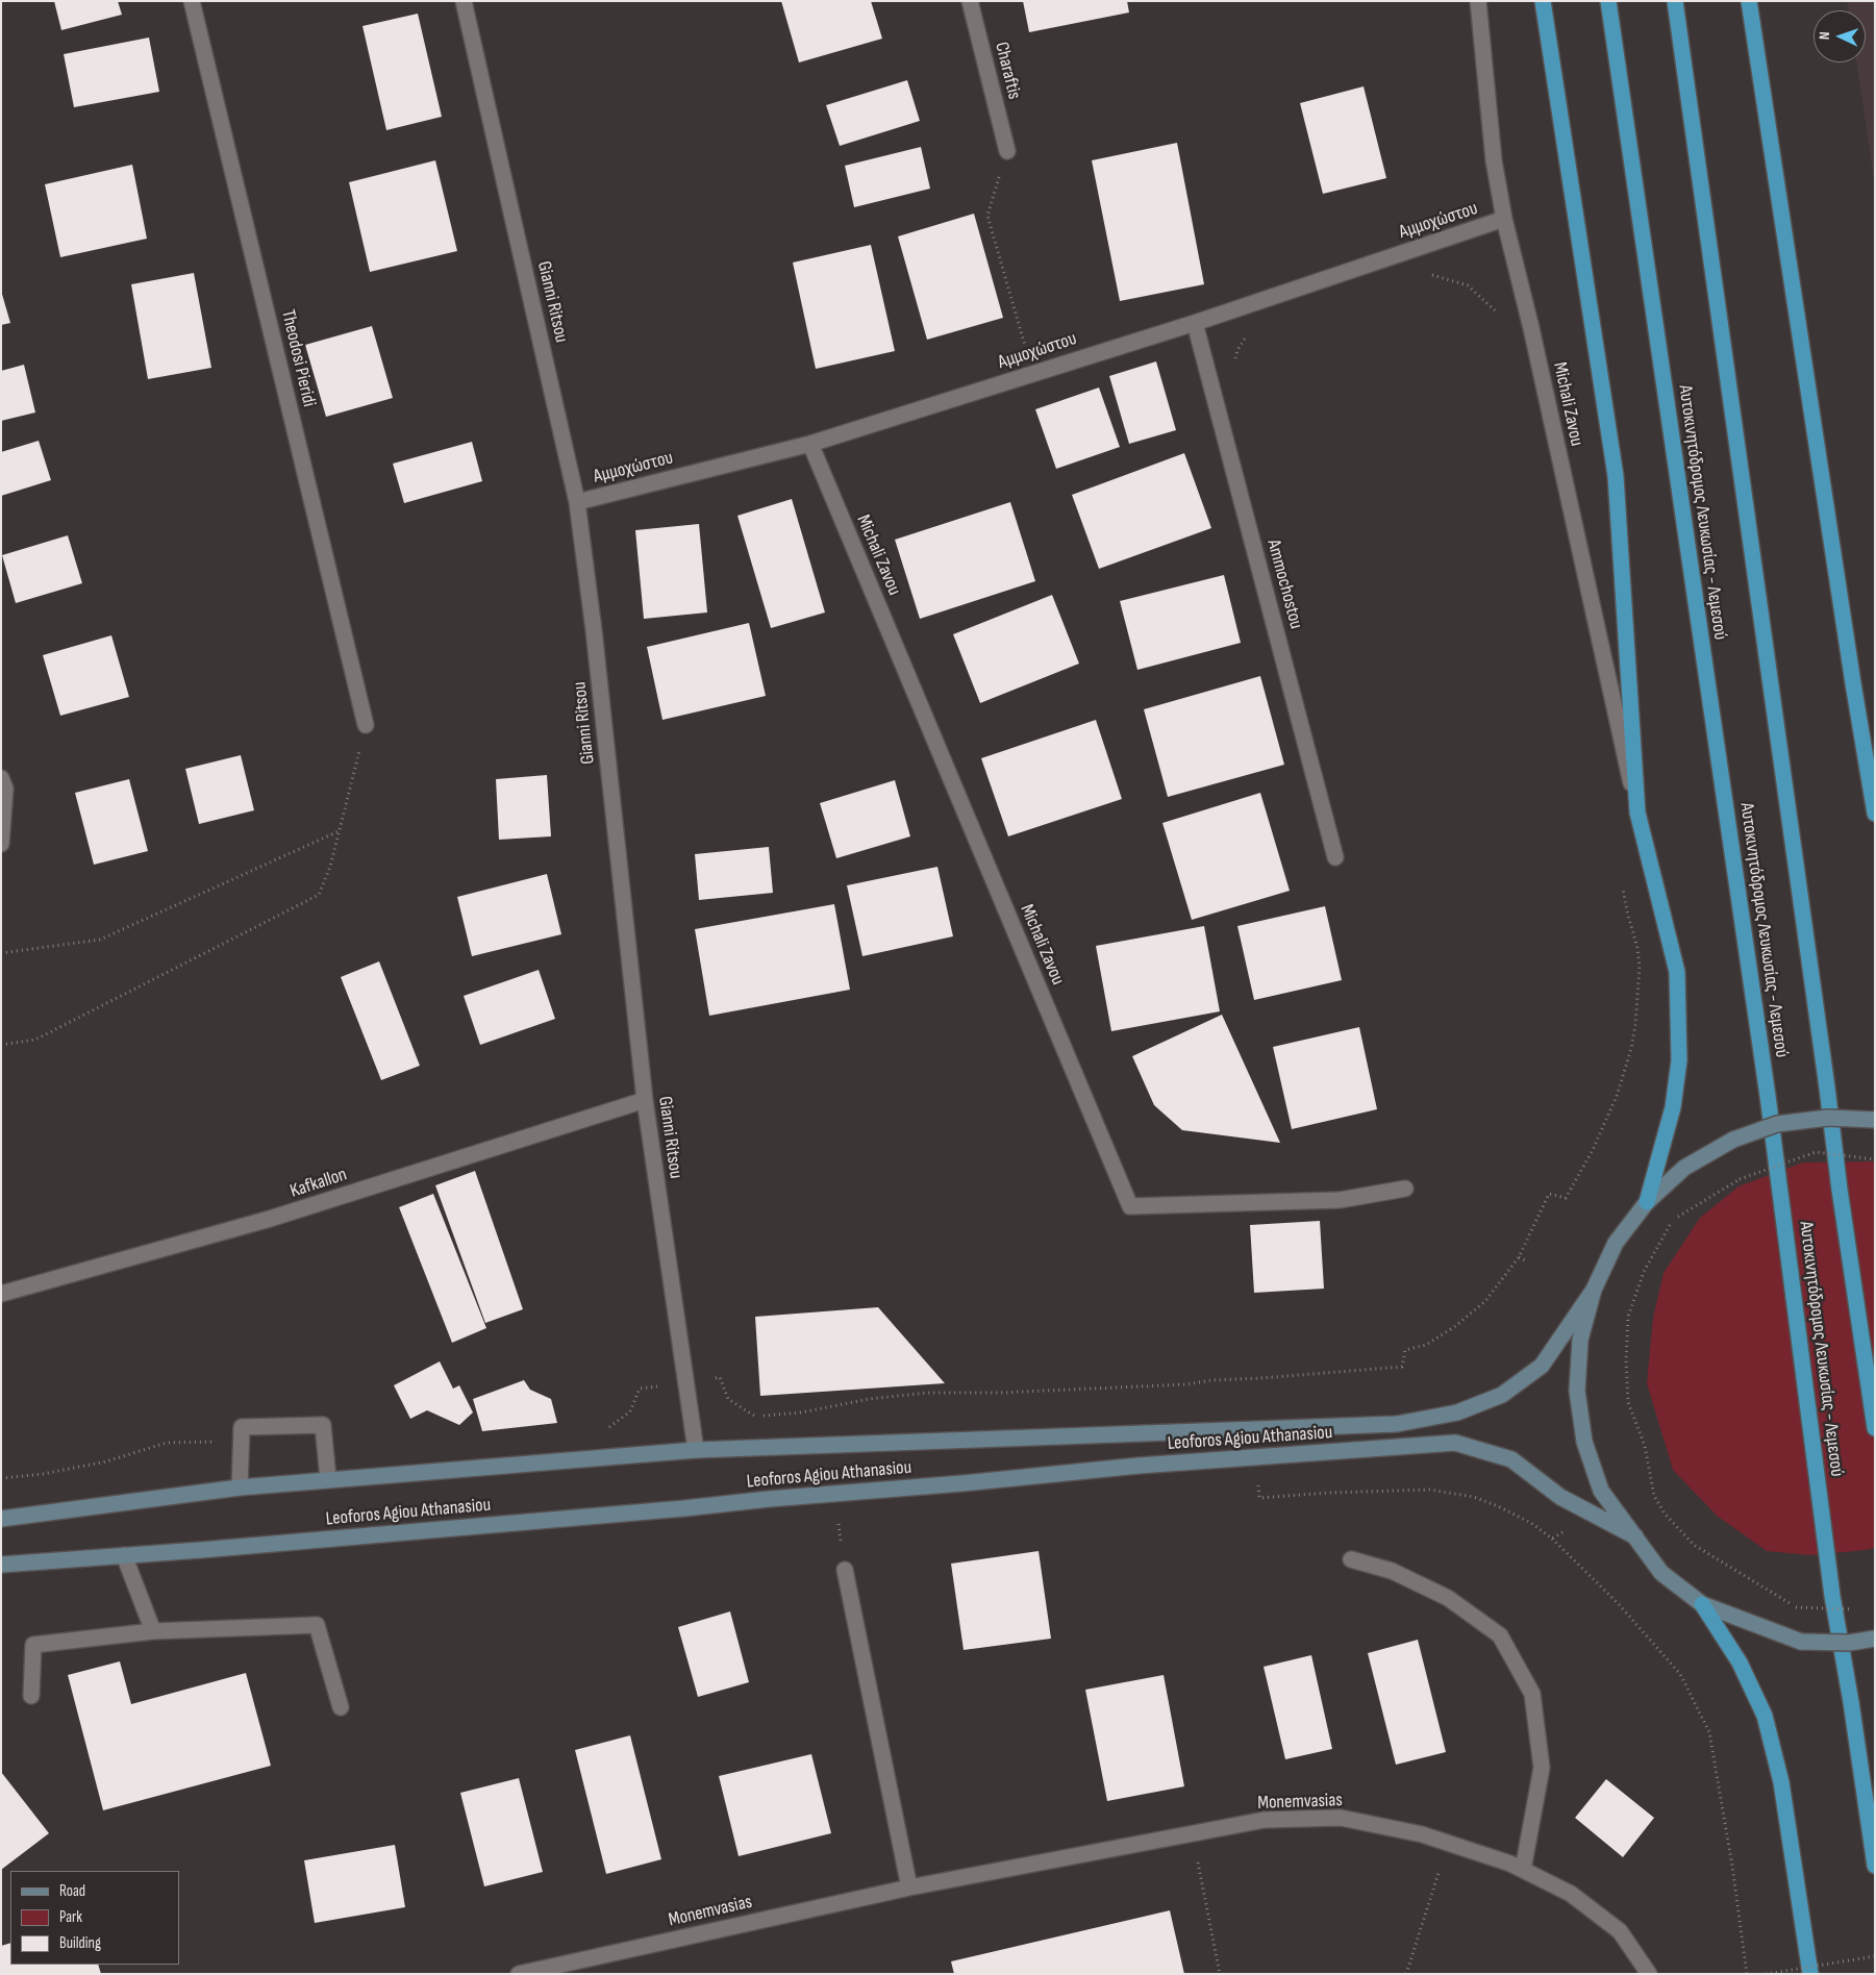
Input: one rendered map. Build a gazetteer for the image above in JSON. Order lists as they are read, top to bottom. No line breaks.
{"streets":{"highway":["Αυτοκινητόδρομος Λευκωσίας - Λεμεσού"],"main road":["Leoforos Agiou Athanasiou"],"street":["Charaftis","Αμμοχώστου","Gianni Ritsou","Theodosi Pieridi","Michali Zavou","Ammochostou","Kafkallon","Monemvasias"]},"crossings":[["Αμμοχώστου","Gianni Ritsou"],["Αμμοχώστου","Michali Zavou"],["Αμμοχώστου","Ammochostou"],["Gianni Ritsou","Kafkallon"],["Gianni Ritsou","Leoforos Agiou Athanasiou"]],"legend":["Road","Park","Building"],"north":"left"}
